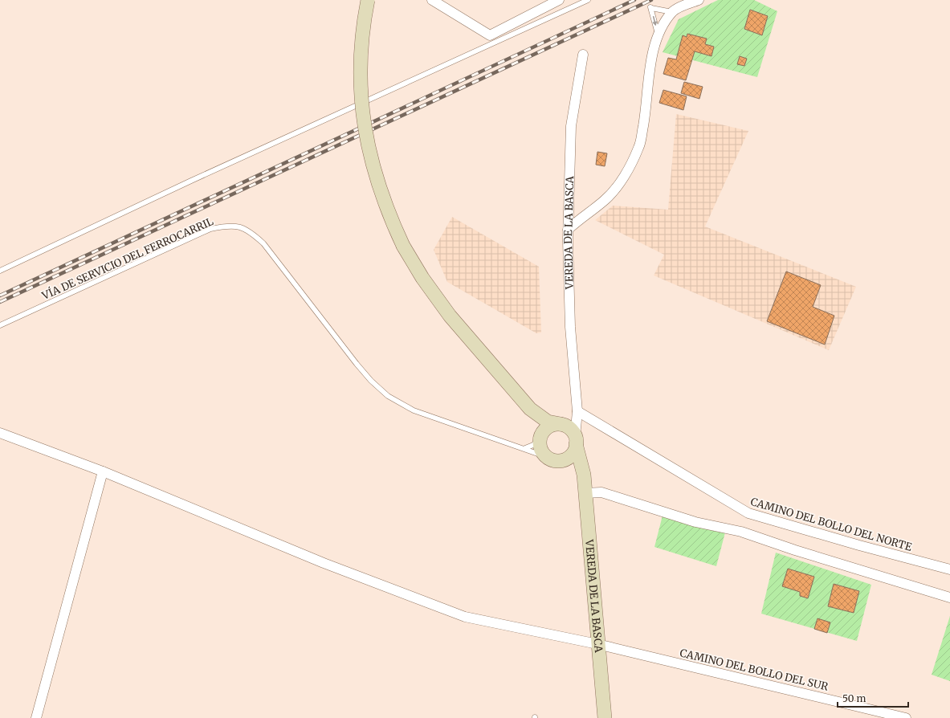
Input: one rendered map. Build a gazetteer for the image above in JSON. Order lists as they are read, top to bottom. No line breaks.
{"streets":{"street":["VEREDA DE LA BASCA","CAMINO DEL BOLLO DEL NORTE","CAMINO DEL BOLLO DEL SUR"],"lane":["VÍA DE SERVICIO DEL FERROCARRIL"]},"crossings":[["VEREDA DE LA BASCA","VÍA DE SERVICIO DEL FERROCARRIL"],["VEREDA DE LA BASCA","CAMINO DEL BOLLO DEL NORTE"],["VEREDA DE LA BASCA","CAMINO DEL BOLLO DEL SUR"]],"scale_bar":"50 m"}
